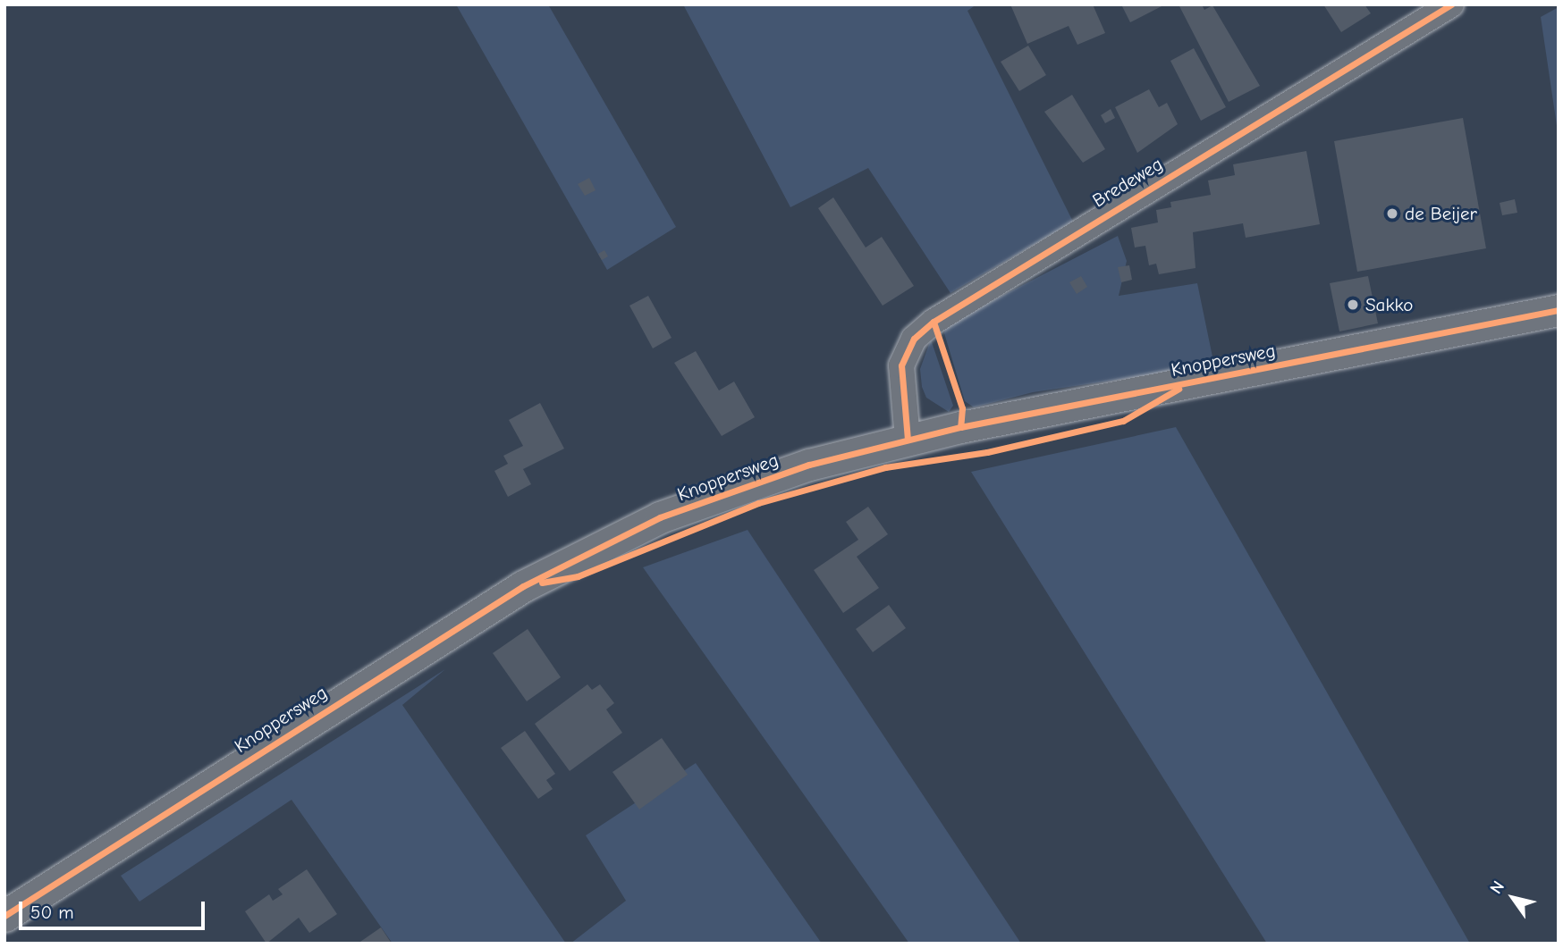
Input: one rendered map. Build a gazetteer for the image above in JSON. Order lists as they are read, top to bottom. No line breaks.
{"streets":{"main road":["Knoppersweg"],"street":["Bredeweg"]},"crossings":[["Bredeweg","Knoppersweg"]],"places":["de Beijer","Sakko"],"scale_bar":"50 m","north":"top left"}
